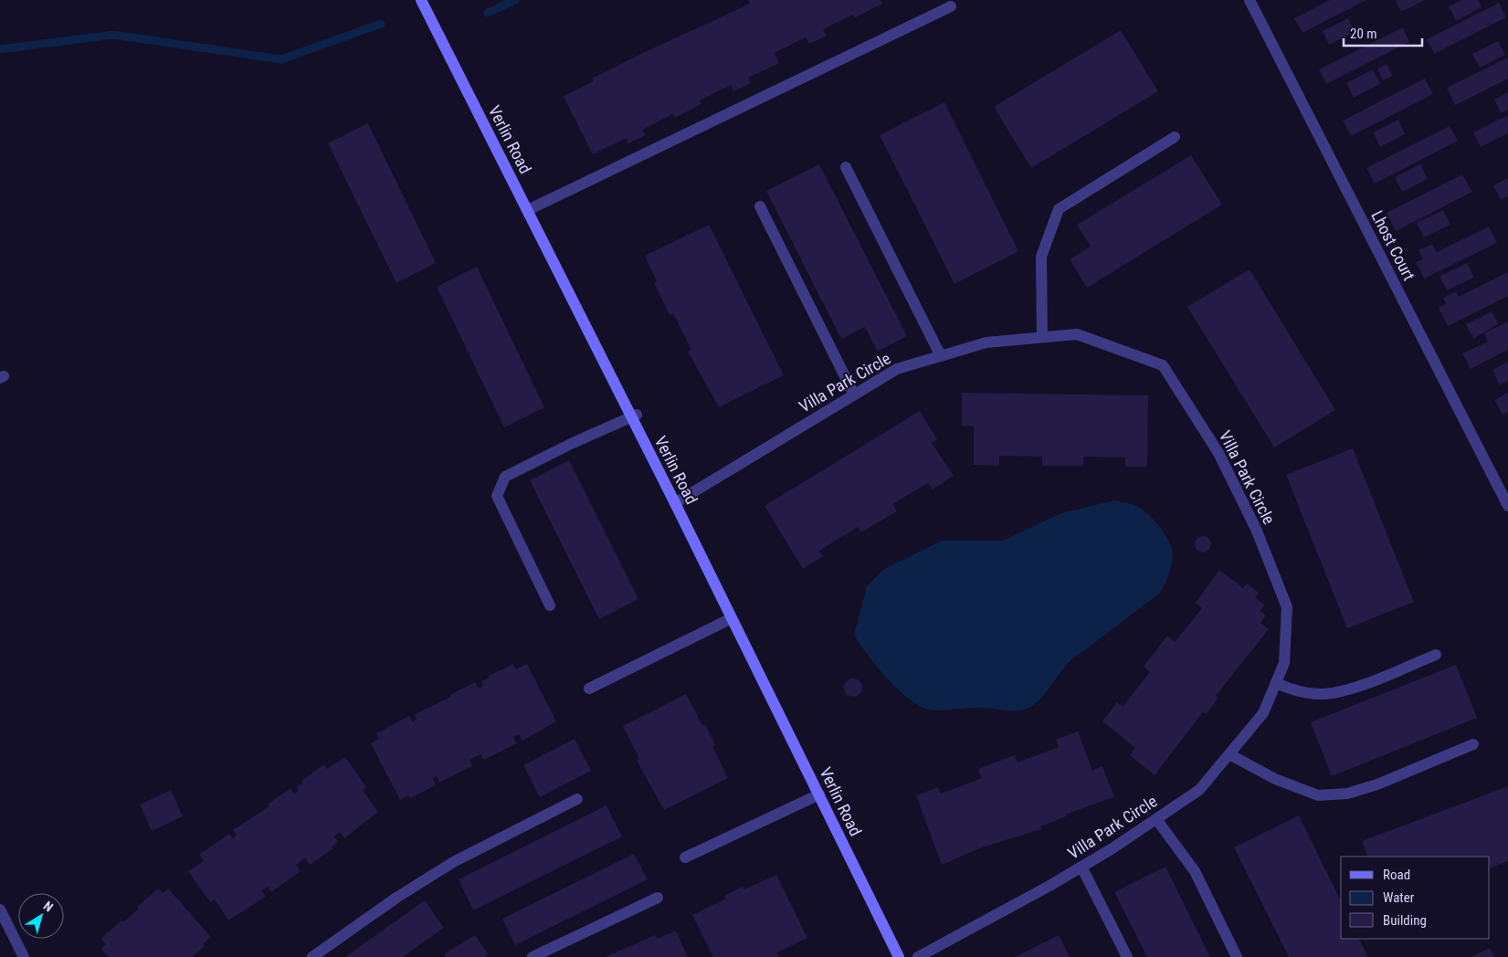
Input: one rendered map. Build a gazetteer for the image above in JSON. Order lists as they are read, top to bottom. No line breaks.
{"streets":{"street":["Verlin Road","Lhost Court","Villa Park Circle"]},"crossings":[["Verlin Road","Villa Park Circle"]],"legend":["Road","Water","Building"],"scale_bar":"20 m","north":"top right"}
